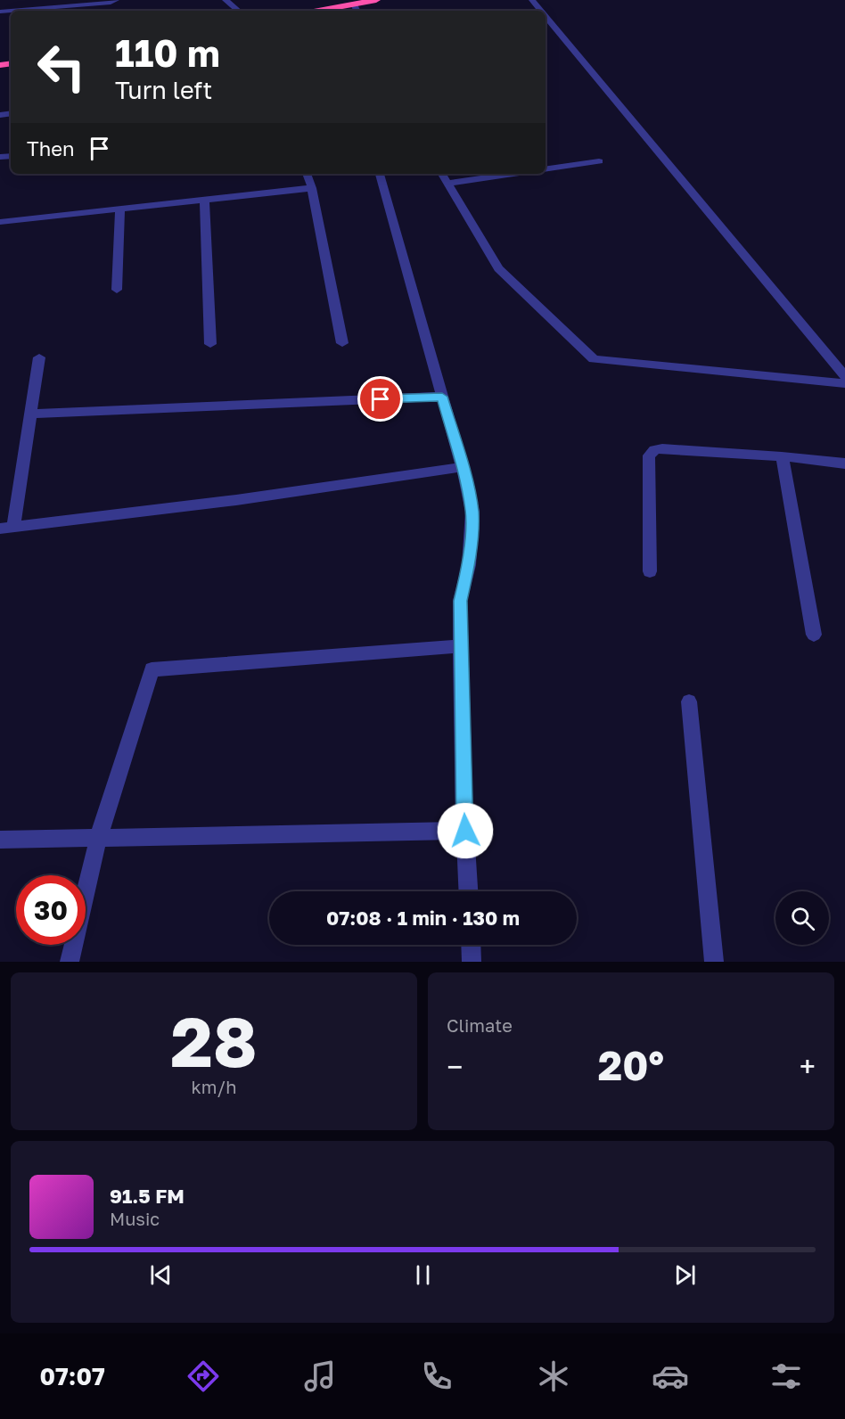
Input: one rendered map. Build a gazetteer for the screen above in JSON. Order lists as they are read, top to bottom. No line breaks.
{"page":{"turn":["110 m","Turn left"],"then":"Then","limit":"30","trip":"07:08 · 1 min · 130 m","tile":[["28","km/h"],"Climate"],"heat":["−","20°","+"],"song":["91.5 FM","Music"],"tabs":"07:07"}}
